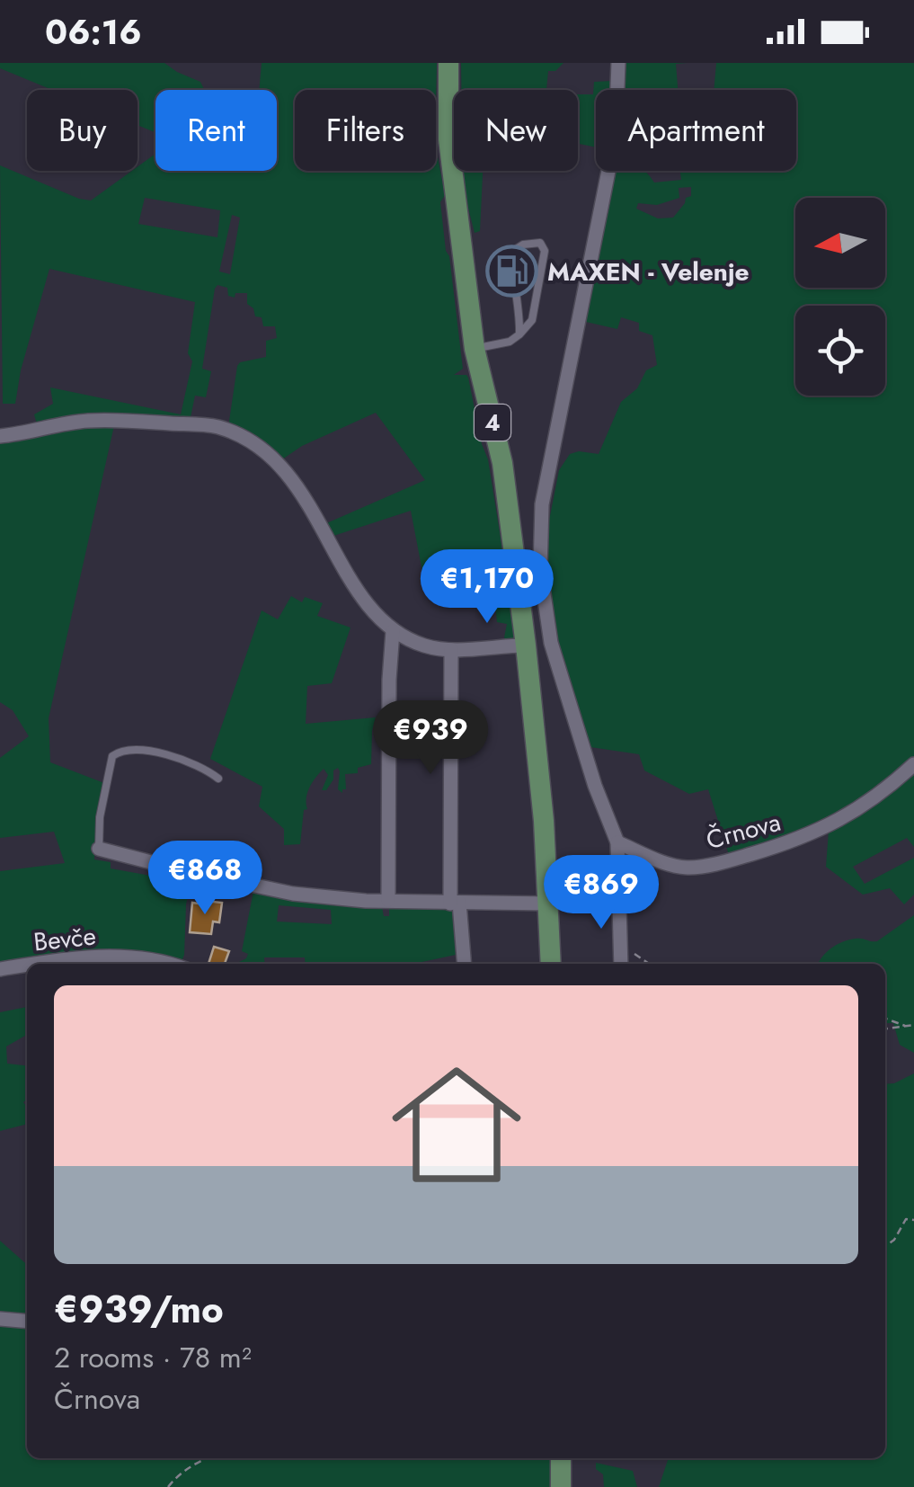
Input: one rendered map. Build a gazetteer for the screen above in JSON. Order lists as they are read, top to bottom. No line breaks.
{"streets":{"main road":["4"],"street":["Črnova","Bevče"]},"places":{"fuel station":["MAXEN - Velenje"]},"north":"left","page":{"status":"06:16","chip":["Buy","Rent","Filters","New","Apartment"],"price":["€1,170","€939","€868","€869"],"list":[{"name":"€939/mo","note":"2 rooms · 78 m² · Črnova"}]}}
